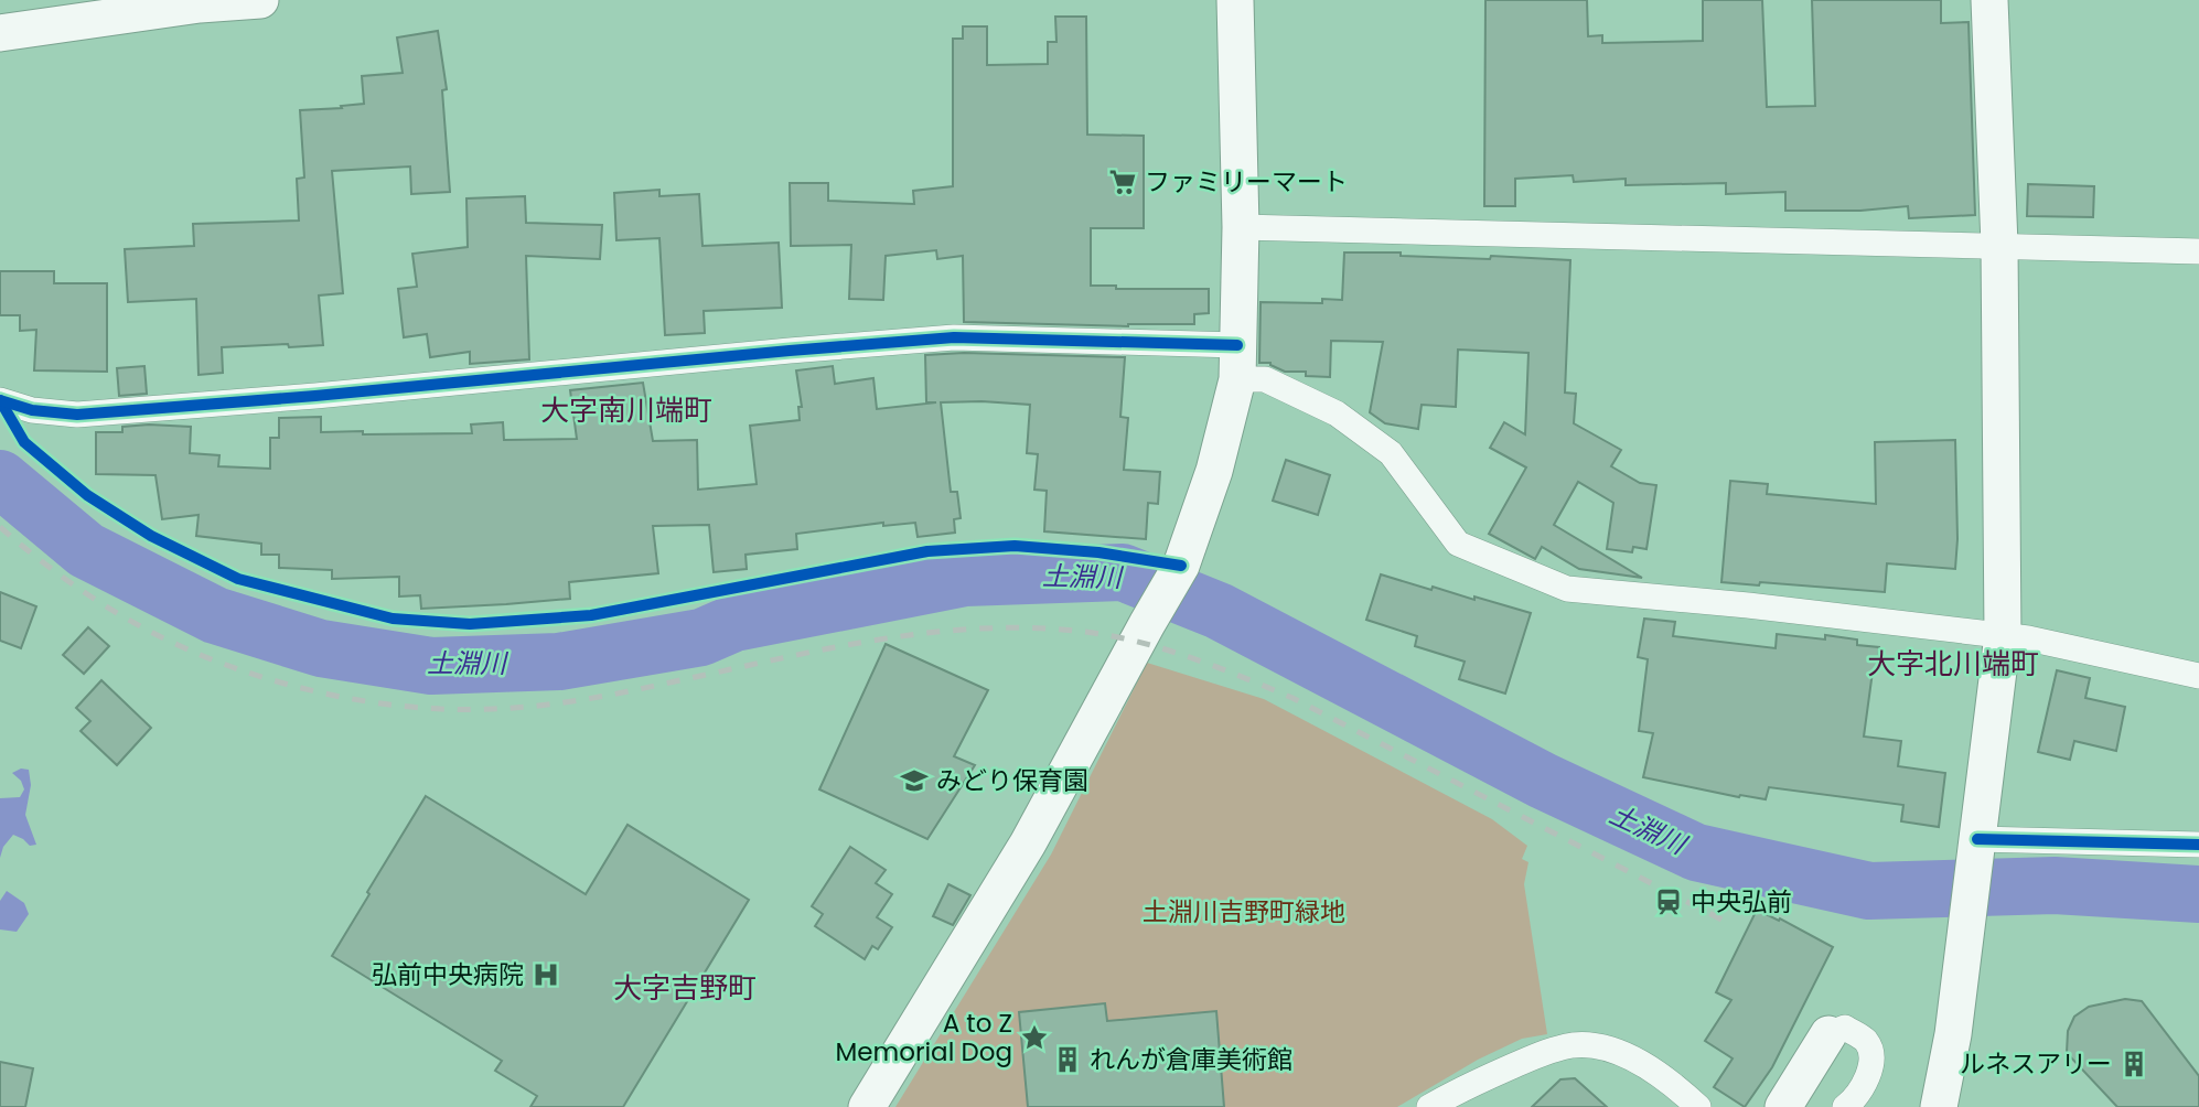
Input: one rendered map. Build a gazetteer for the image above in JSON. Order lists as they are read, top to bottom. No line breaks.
{"districts":["大字南川端町","大字北川端町","大字吉野町"],"water":["土淵川"],"parks":["土淵川吉野町緑地"],"places":{"supermarket":["ファミリーマート"],"school or university":["みどり保育園"],"station":["中央弘前"],"hospital":["弘前中央病院"],"place":["A to Z Memorial Dog"],"building":["れんが倉庫美術館","ルネスアリー"]}}
